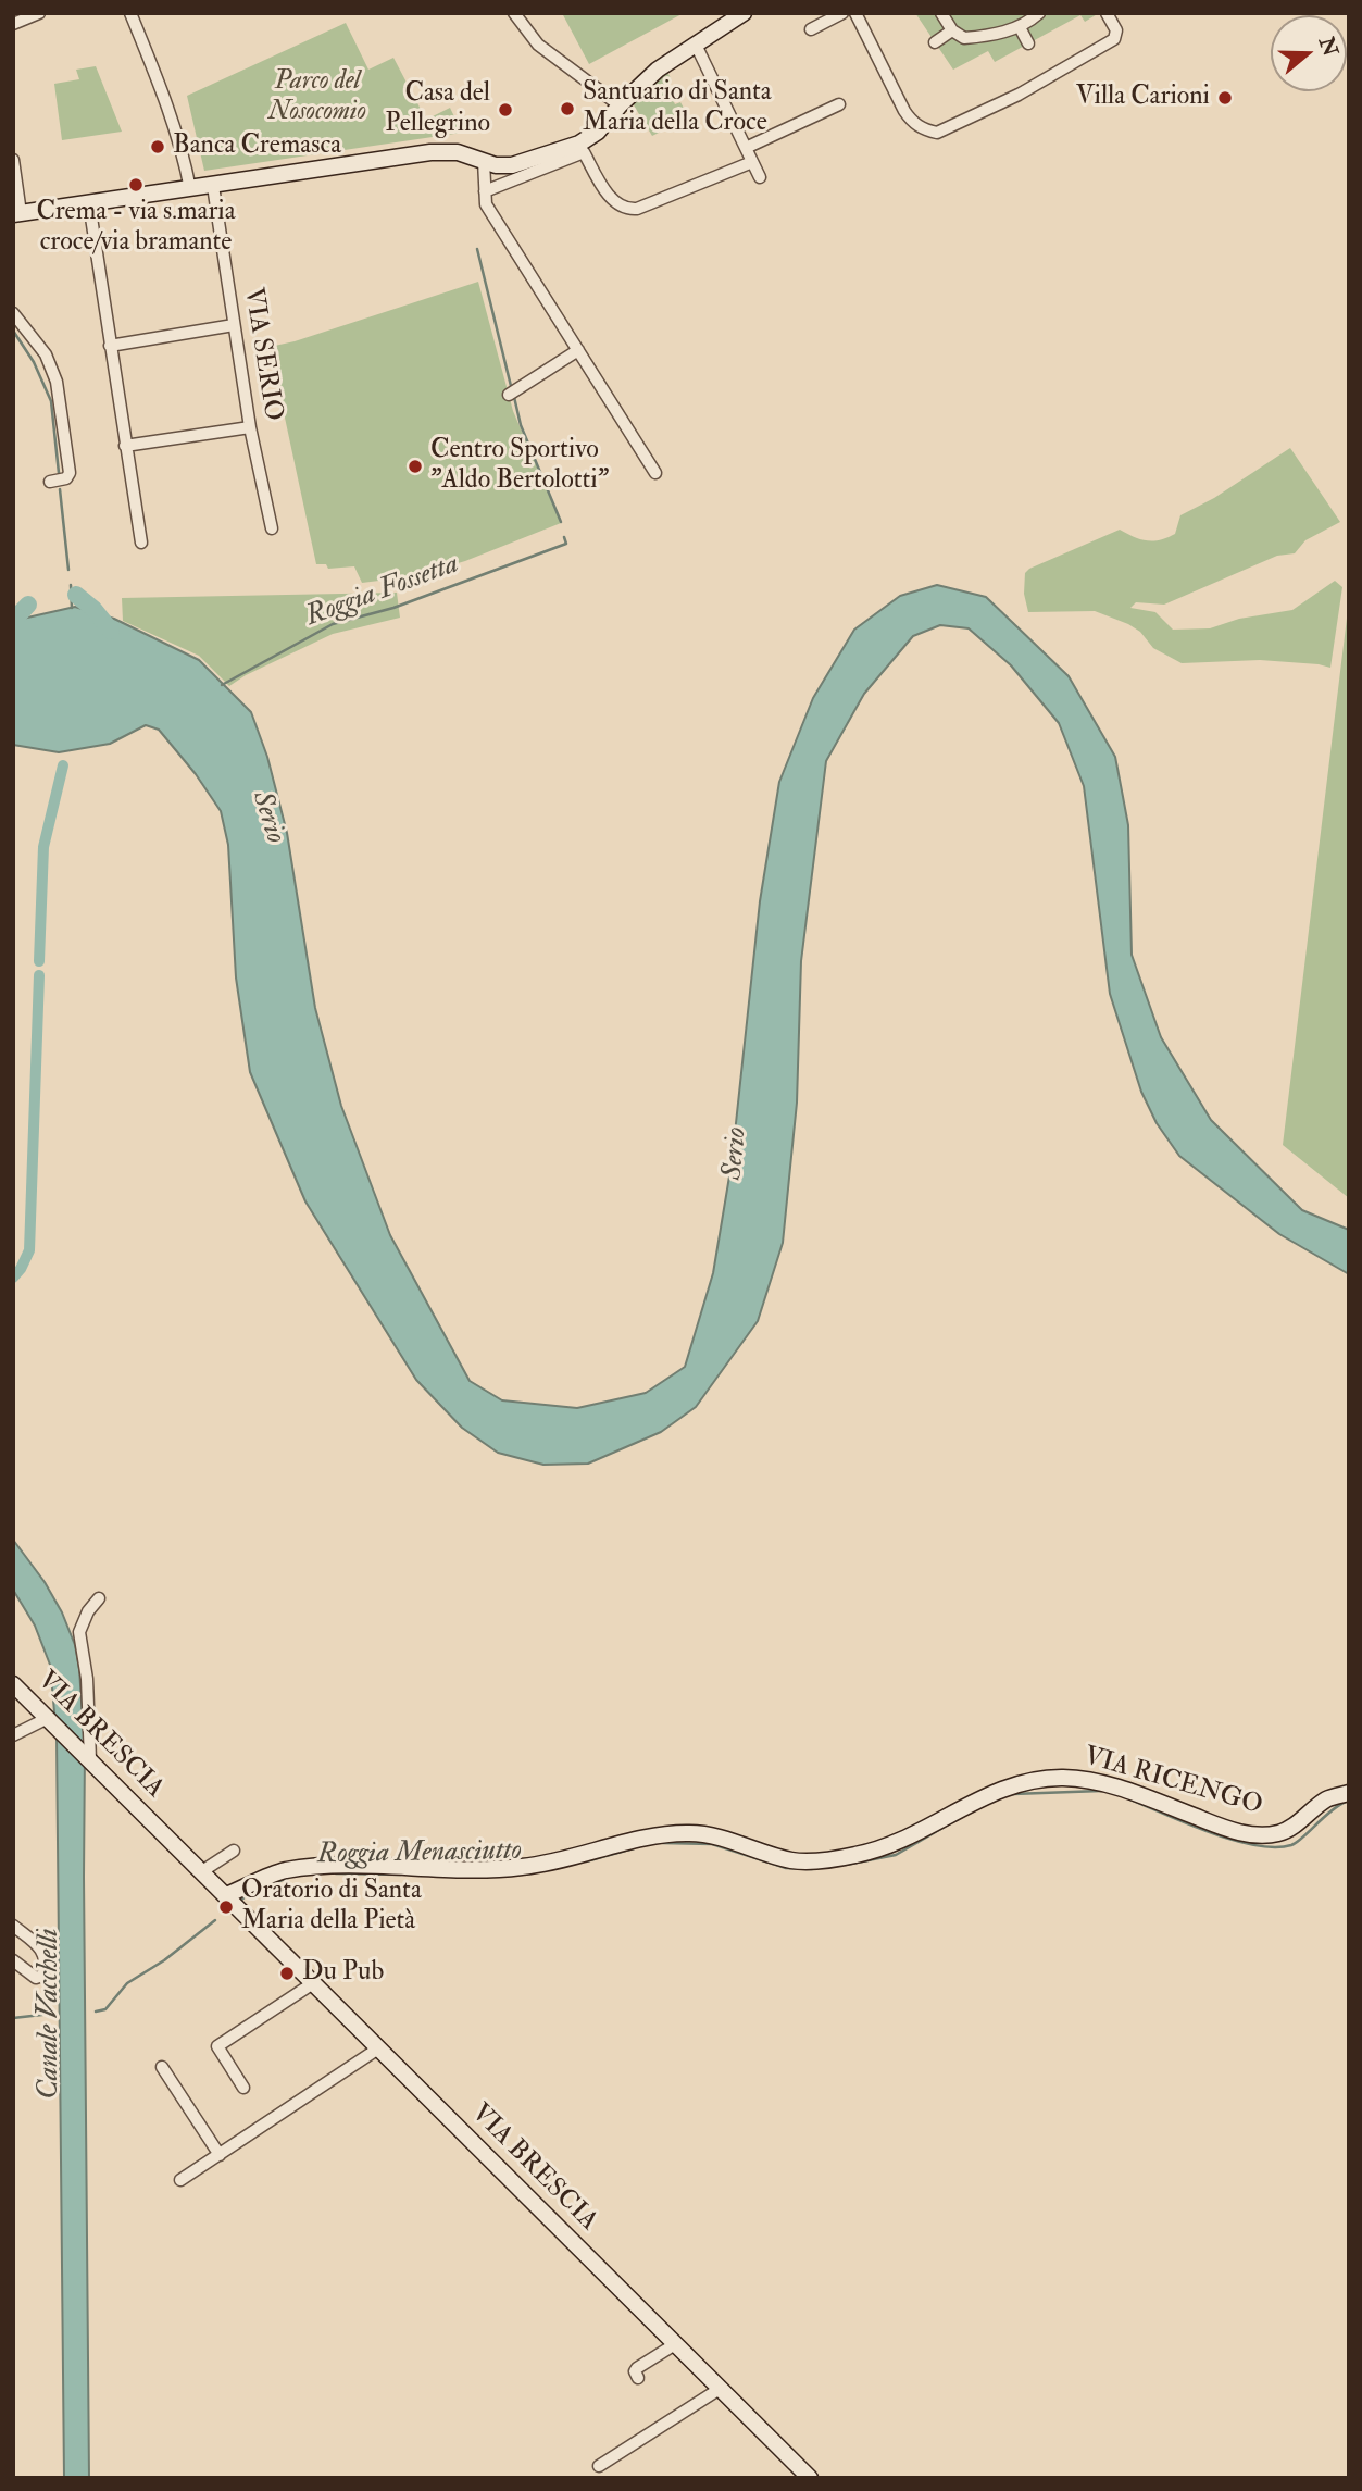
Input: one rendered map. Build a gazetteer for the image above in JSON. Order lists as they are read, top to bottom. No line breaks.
{"streets":{"street":["VIA SERIO","VIA BRESCIA","VIA RICENGO"]},"crossings":[["VIA BRESCIA","VIA RICENGO"]],"water":["Roggia Fossetta","Serio","Roggia Menasciutto","Canale Vacchelli"],"parks":["Parco del Nosocomio"],"places":["Villa Carioni","Santuario di Santa Maria della Croce","Casa del Pellegrino","Banca Cremasca","Crema - via s.maria croce/via bramante","Centro Sportivo \"Aldo Bertolotti\"","Oratorio di Santa Maria della Pietà","Du Pub"],"north":"right"}
